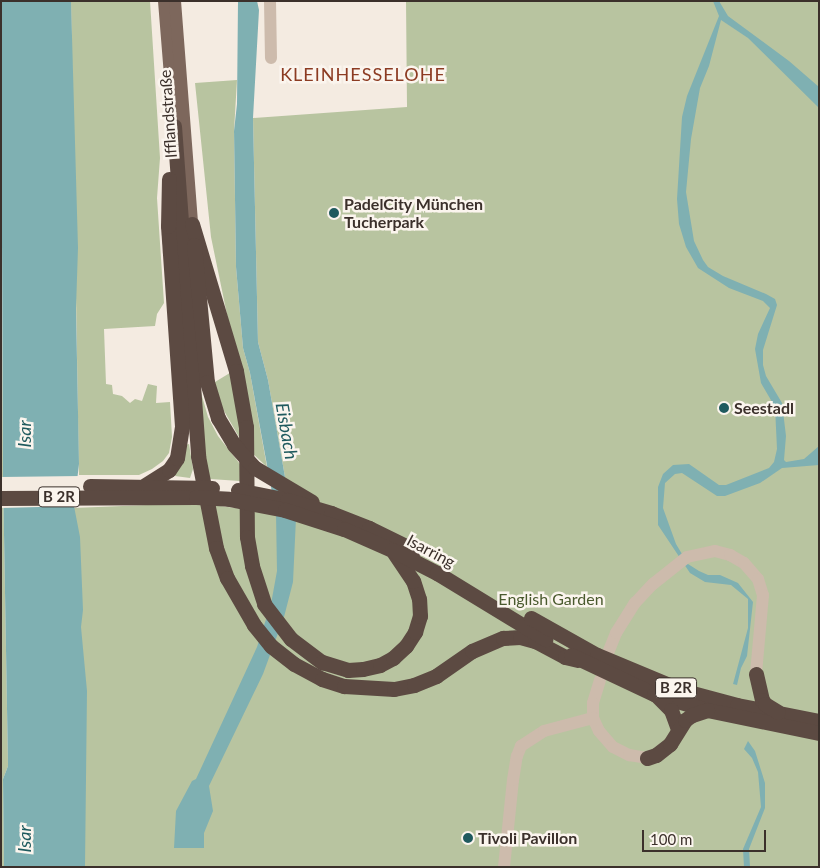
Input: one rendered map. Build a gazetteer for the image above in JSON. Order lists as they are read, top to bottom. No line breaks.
{"streets":{"highway":["B 2R","Isarring"],"main road":["Ifflandstraße"]},"districts":["KLEINHESSELOHE"],"water":["Eisbach","Isar"],"parks":["English Garden"],"places":["PadelCity München Tucherpark","Seestadl","Tivoli Pavillon"],"scale_bar":"100 m"}
